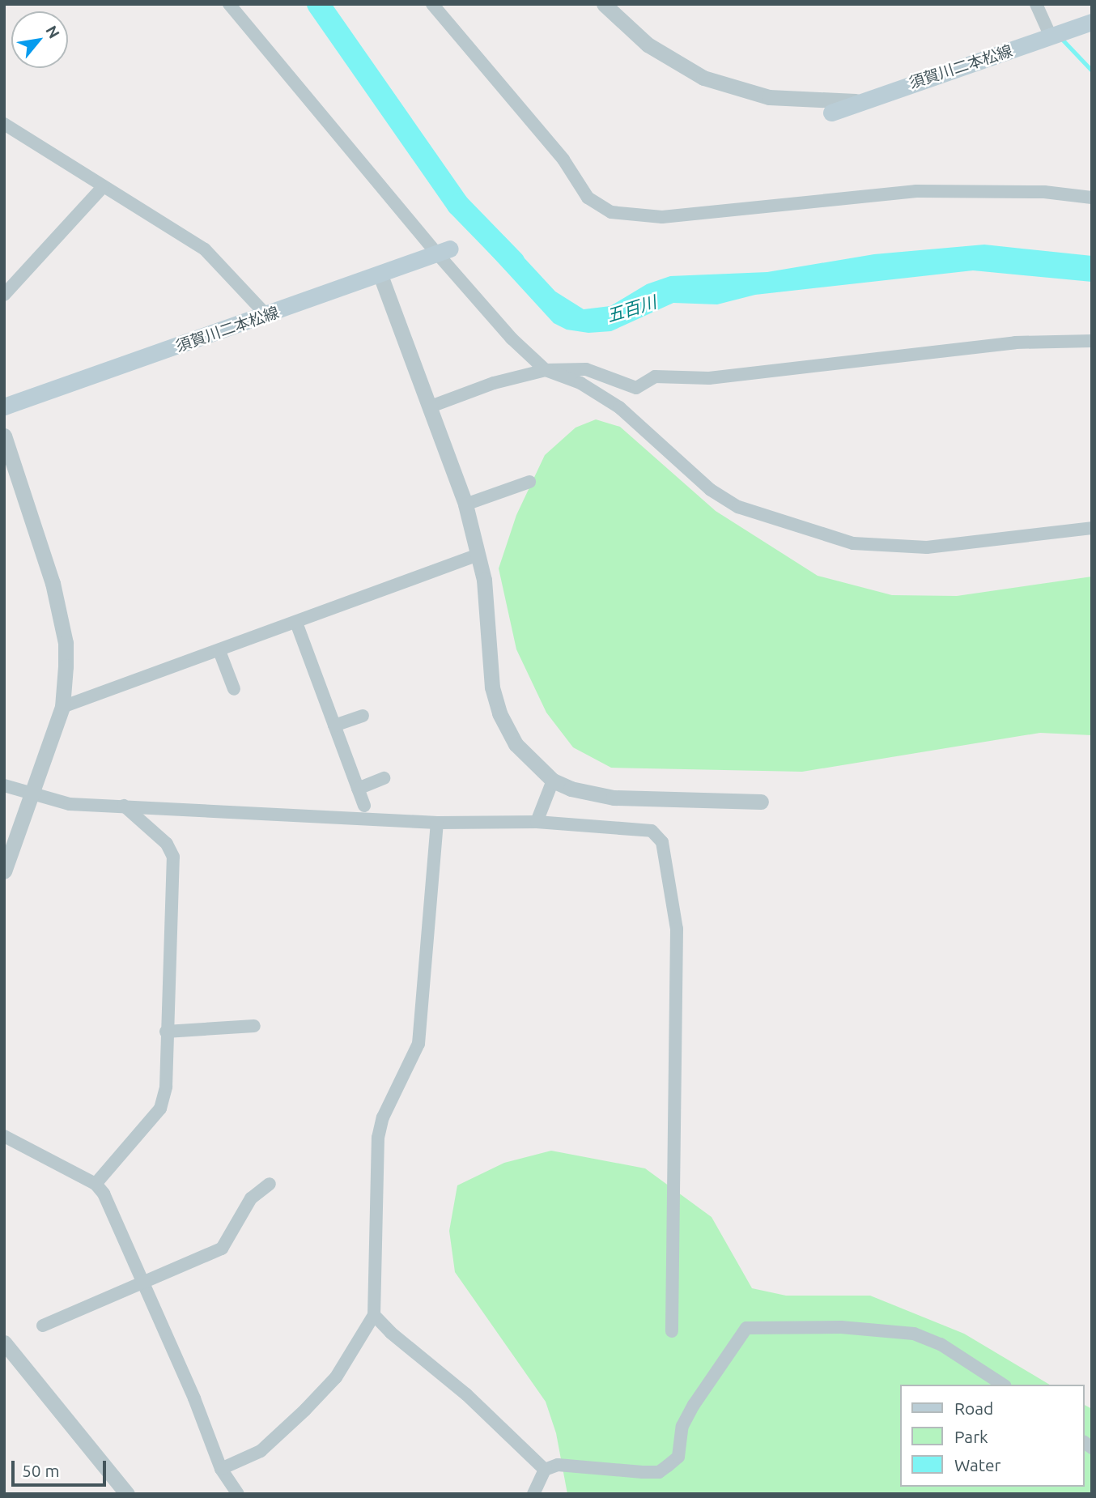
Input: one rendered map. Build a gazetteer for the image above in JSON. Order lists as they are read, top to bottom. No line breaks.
{"streets":{"main road":["須賀川二本松線"]},"water":["五百川"],"legend":["Road","Park","Water"],"scale_bar":"50 m","north":"top right"}
